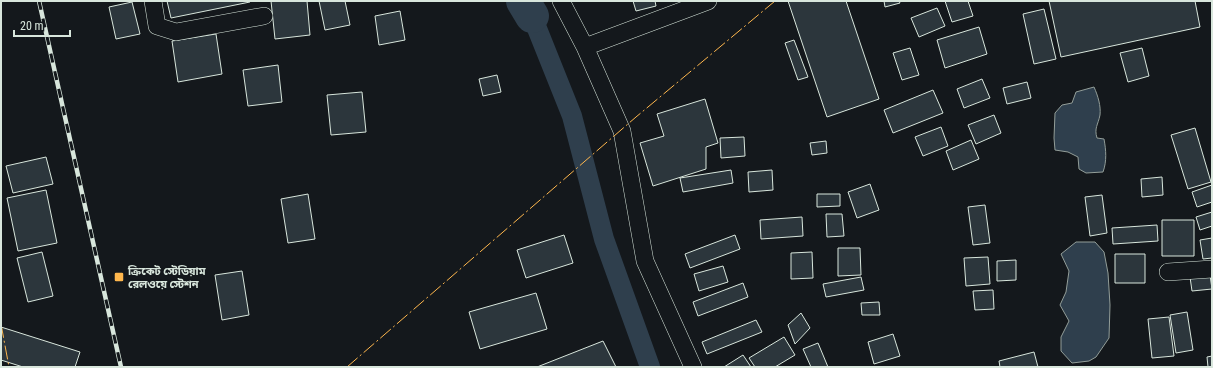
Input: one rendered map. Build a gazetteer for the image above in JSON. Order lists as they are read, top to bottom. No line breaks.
{"places":{"transit":["ক্রিকেট স্টেডিয়াম রেলওয়ে স্টেশন"]},"scale_bar":"20 m"}
